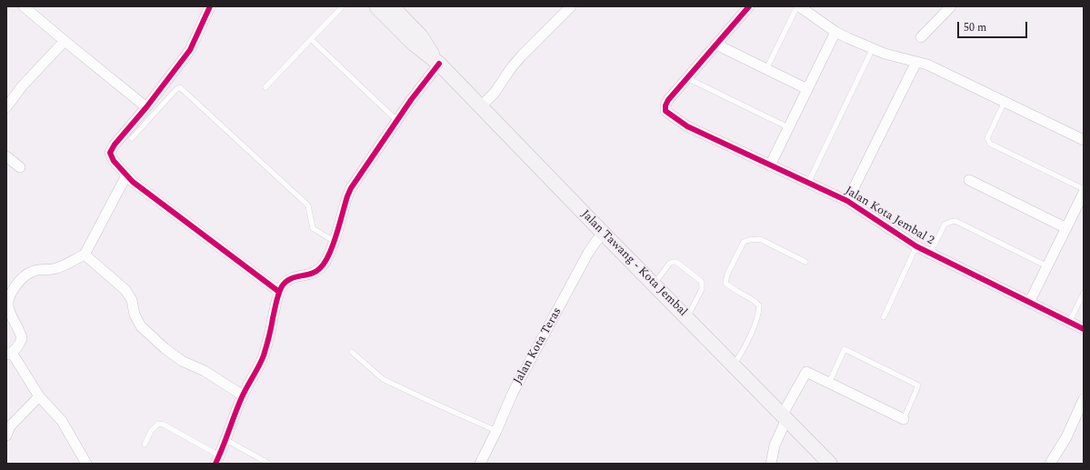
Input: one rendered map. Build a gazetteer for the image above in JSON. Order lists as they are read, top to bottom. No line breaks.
{"streets":{"main road":["Jalan Tawang - Kota Jembal"],"street":["Jalan Kota Jembal 2","Jalan Kota Teras"]},"crossings":[["Jalan Tawang - Kota Jembal","Jalan Kota Teras"]],"scale_bar":"50 m"}
